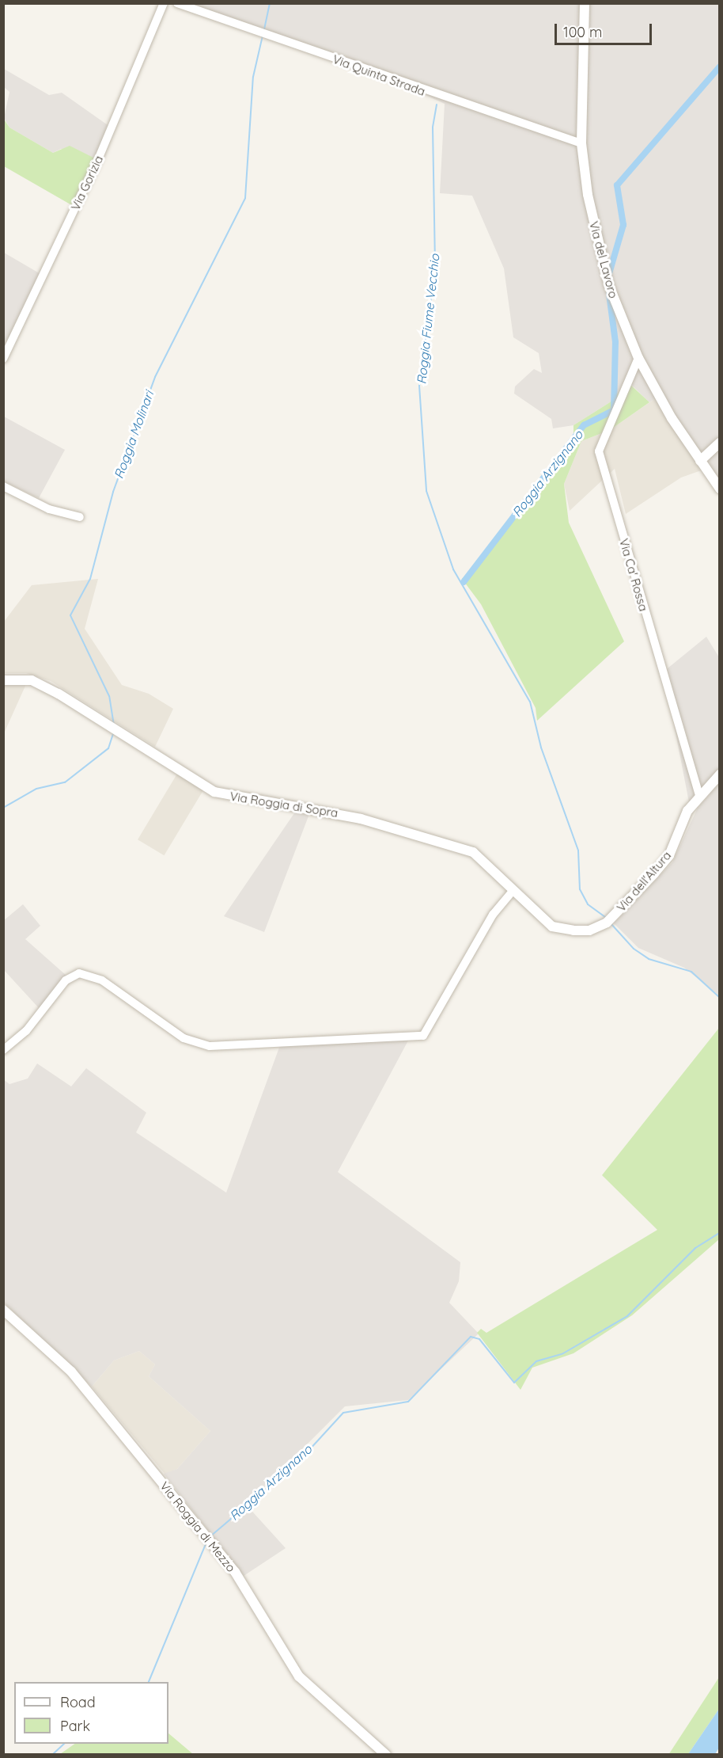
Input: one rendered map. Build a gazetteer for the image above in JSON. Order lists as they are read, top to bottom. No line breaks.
{"streets":{"street":["Via Quinta Strada","Via Gorizia","Via del Lavoro","Via Ca' Rossa","Via Roggia di Sopra","Via dell'Altura","Via Roggia di Mezzo"]},"crossings":[["Via Quinta Strada","Via del Lavoro"],["Via del Lavoro","Via Ca' Rossa"],["Via Ca' Rossa","Via dell'Altura"],["Via Roggia di Sopra","Via dell'Altura"]],"water":["Roggia Fiume Vecchio","Roggia Molinari","Roggia Arzignano"],"legend":["Road","Park"],"scale_bar":"100 m"}
